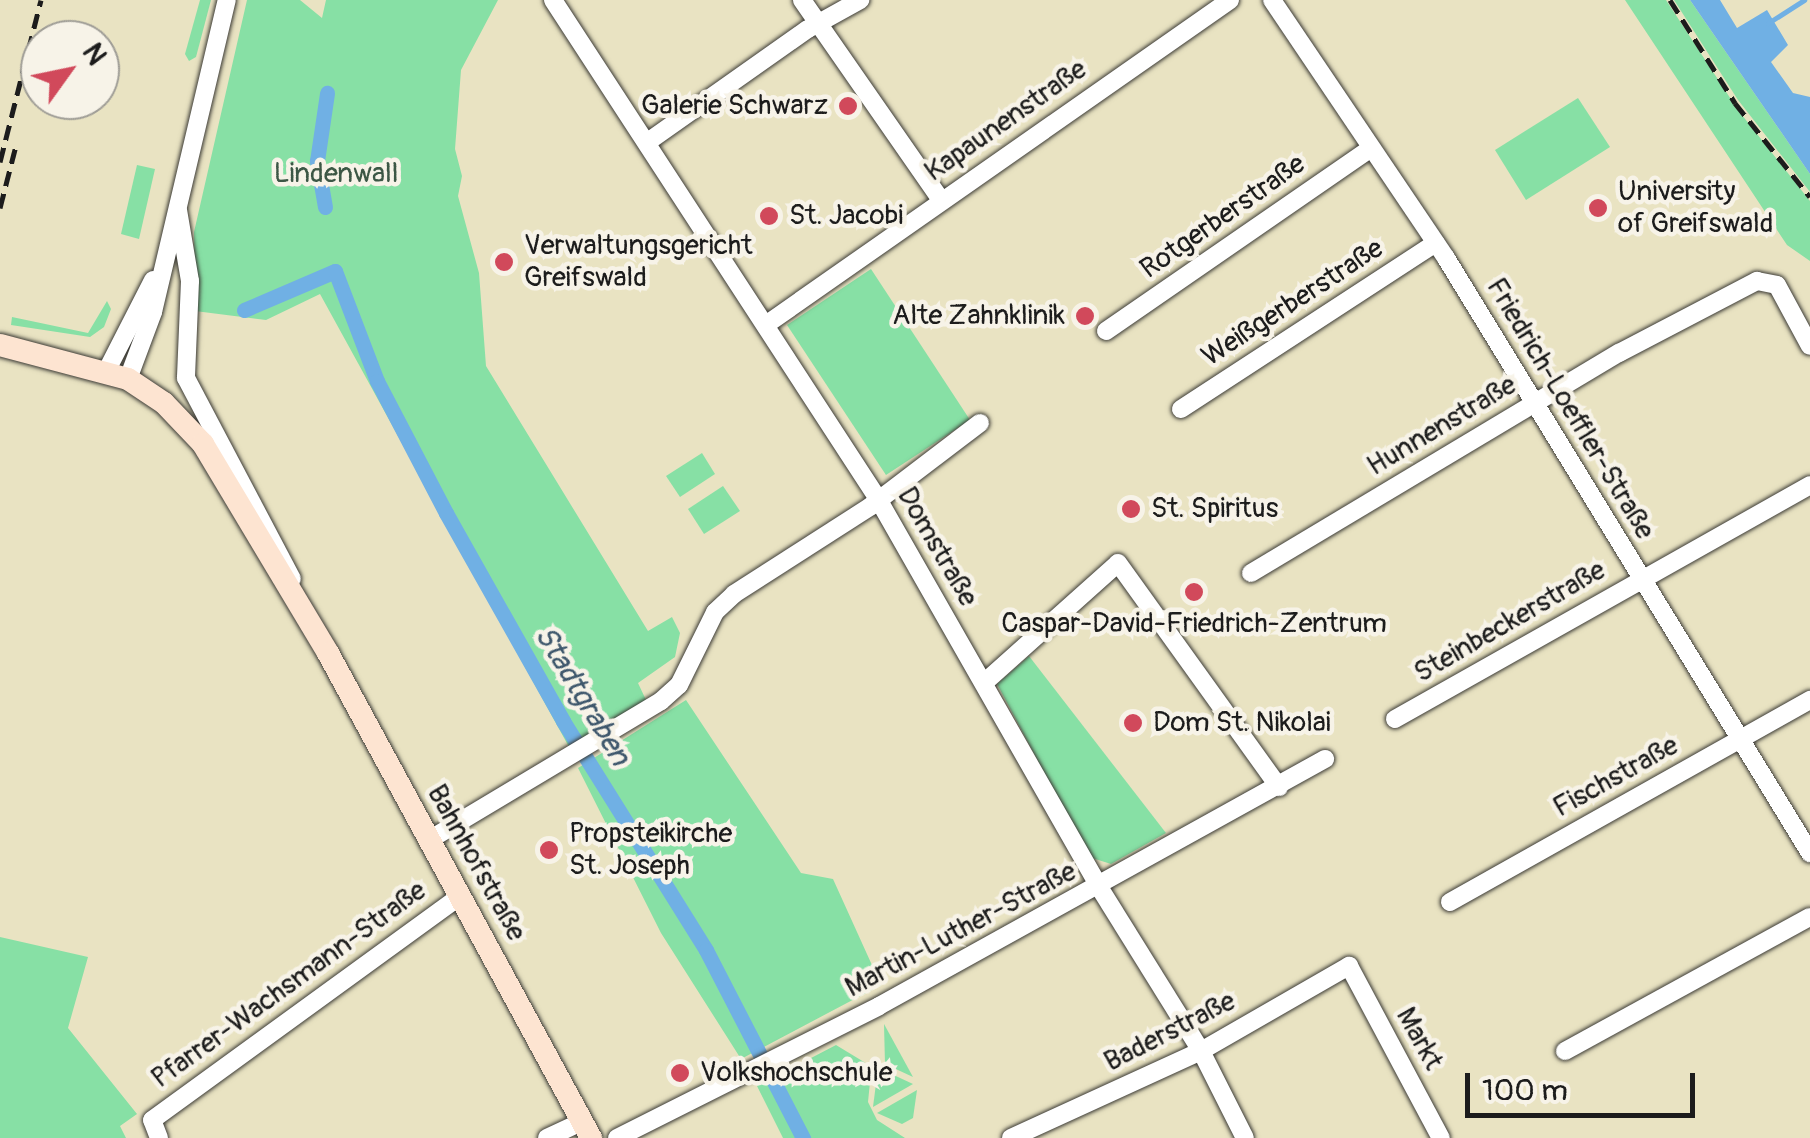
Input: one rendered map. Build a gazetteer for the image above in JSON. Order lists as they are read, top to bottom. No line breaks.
{"streets":{"main road":["Bahnhofstraße"],"street":["Kapaunenstraße","Rotgerberstraße","Weißgerberstraße","Friedrich-Loeffler-Straße","Hunnenstraße","Domstraße","Steinbeckerstraße","Fischstraße","Martin-Luther-Straße","Pfarrer-Wachsmann-Straße","Baderstraße","Markt"]},"crossings":[["Kapaunenstraße","Domstraße"],["Rotgerberstraße","Friedrich-Loeffler-Straße"],["Weißgerberstraße","Friedrich-Loeffler-Straße"],["Friedrich-Loeffler-Straße","Hunnenstraße"],["Friedrich-Loeffler-Straße","Steinbeckerstraße"],["Friedrich-Loeffler-Straße","Fischstraße"],["Domstraße","Martin-Luther-Straße"],["Domstraße","Baderstraße"],["Bahnhofstraße","Pfarrer-Wachsmann-Straße"],["Baderstraße","Markt"]],"water":["Stadtgraben"],"parks":["Lindenwall"],"places":["Galerie Schwarz","University of Greifswald","St. Jacobi","Verwaltungsgericht Greifswald","Alte Zahnklinik","St. Spiritus","Caspar-David-Friedrich-Zentrum","Dom St. Nikolai","Propsteikirche St. Joseph","Volkshochschule"],"scale_bar":"100 m","north":"top right"}
